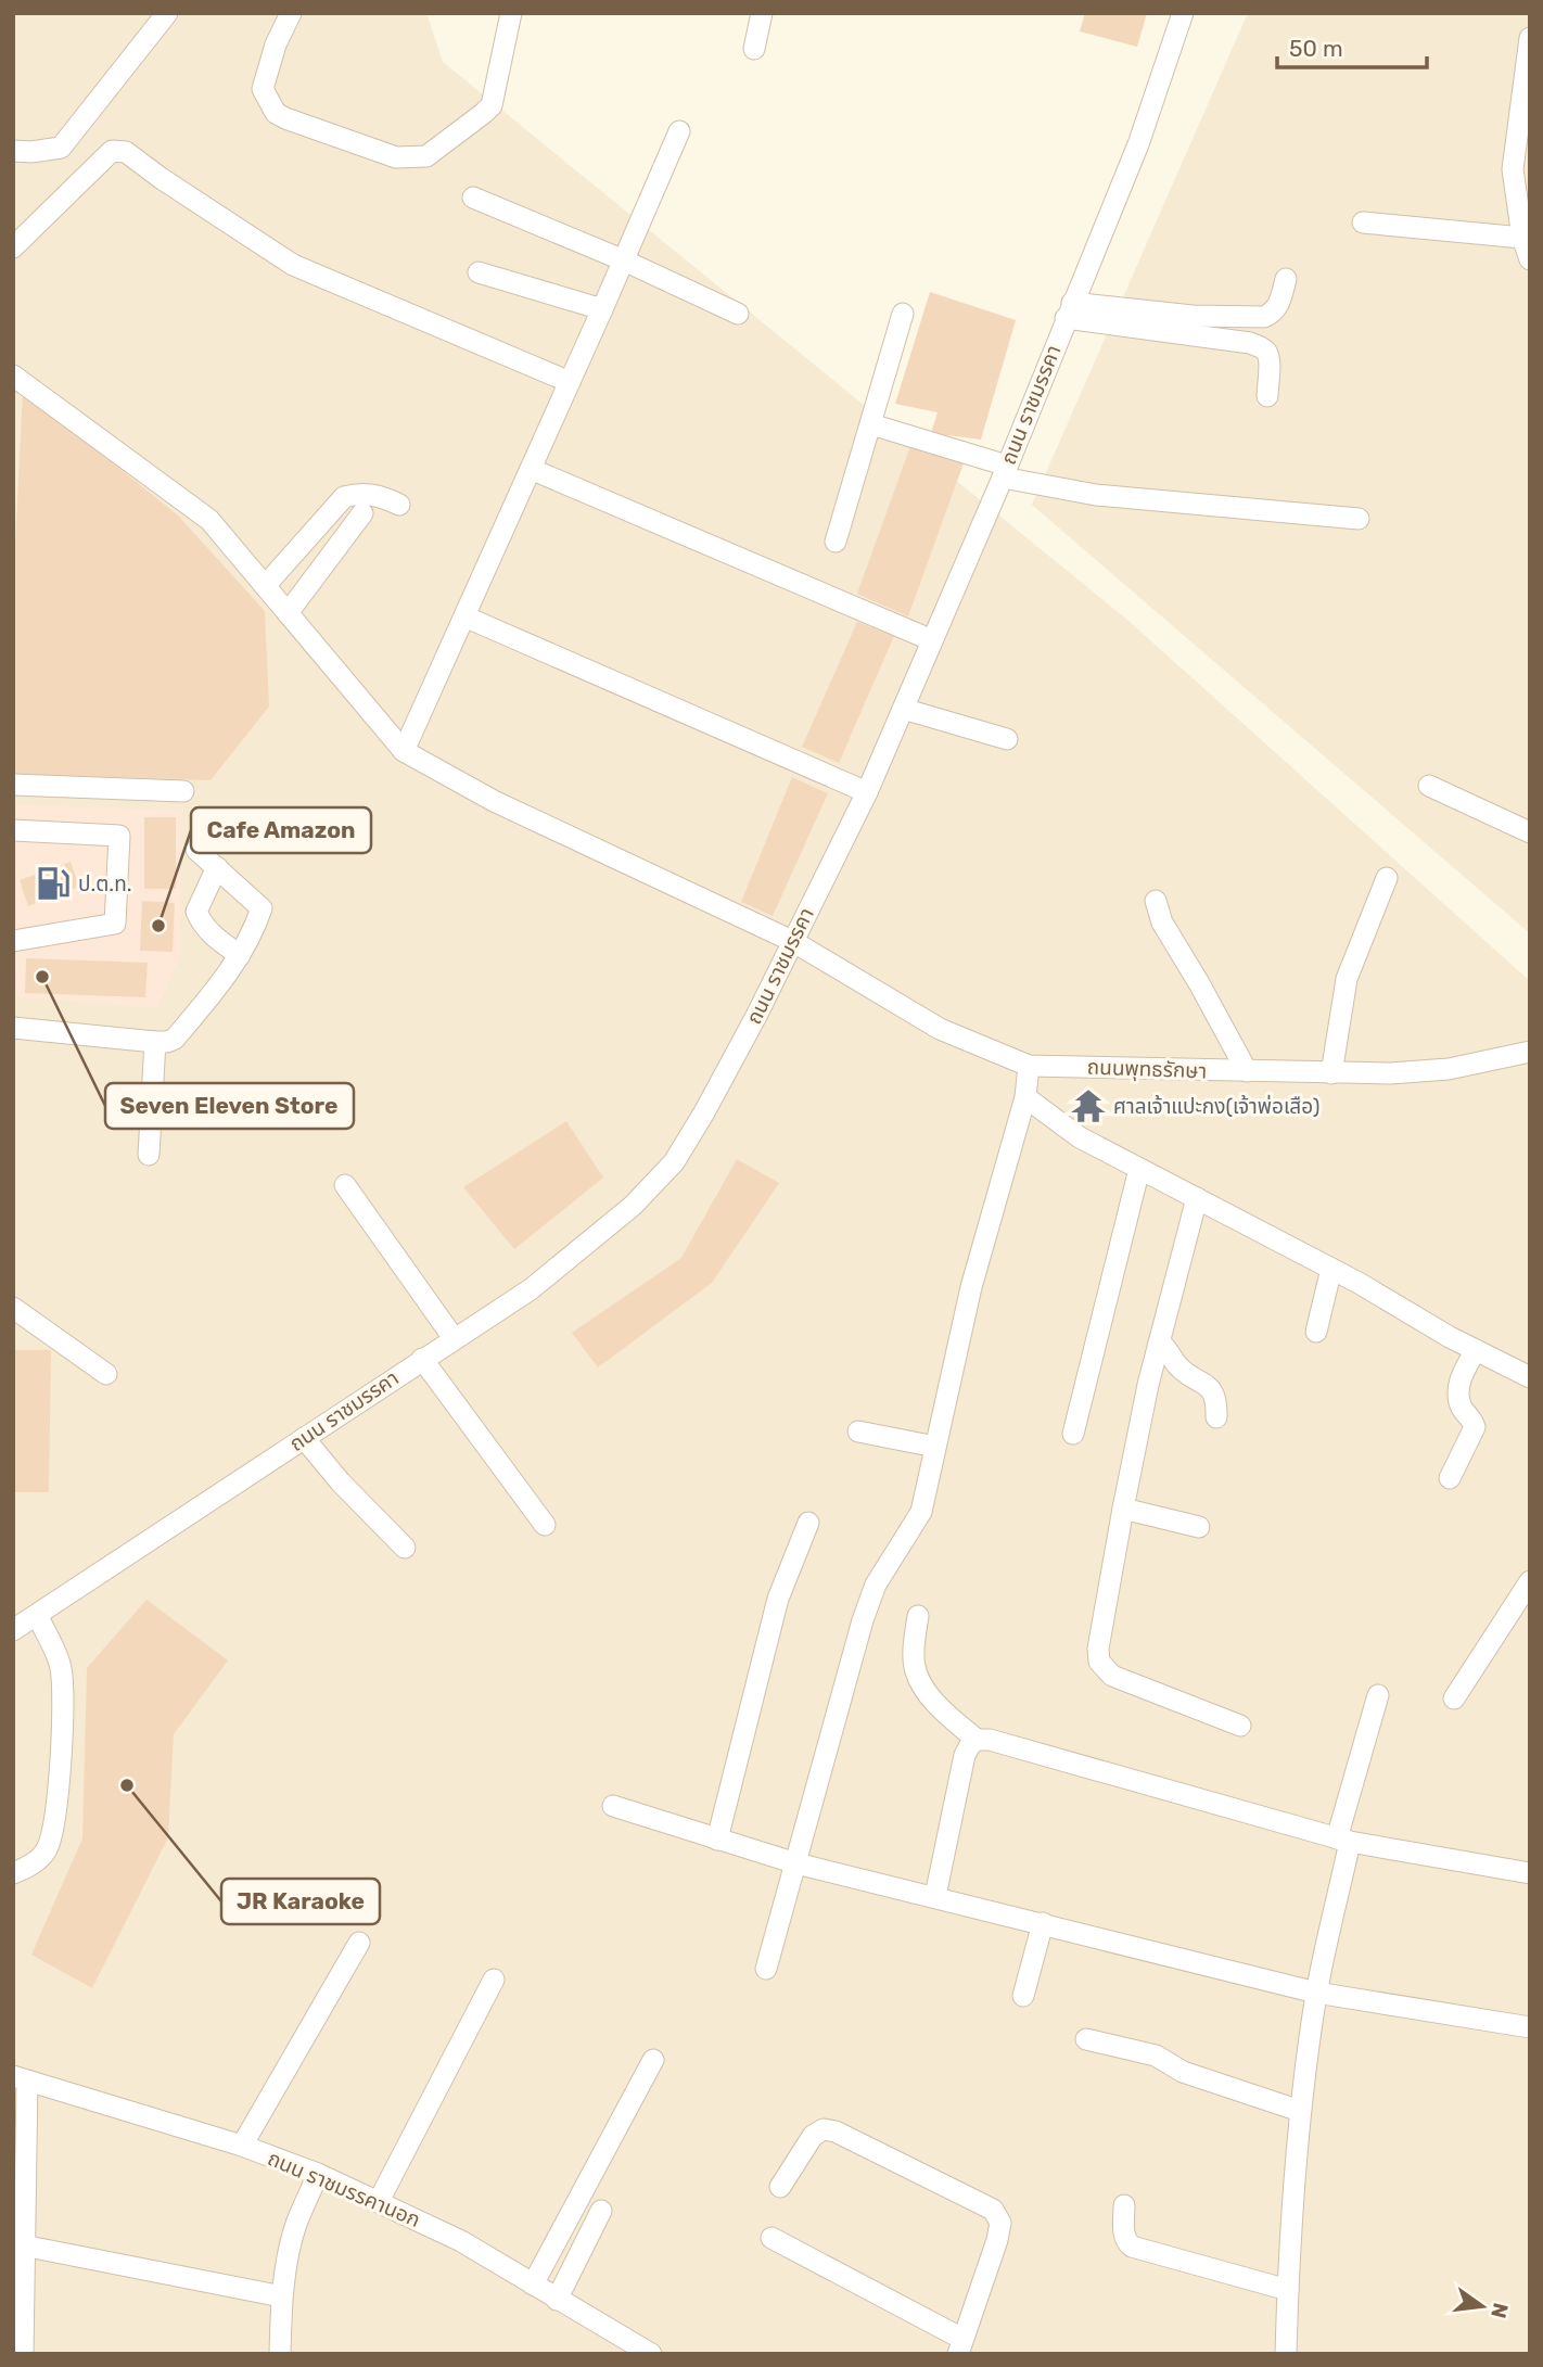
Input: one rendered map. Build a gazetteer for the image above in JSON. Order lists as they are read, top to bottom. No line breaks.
{"streets":{"street":["ถนน ราชมรรคา","ถนนพุทธรักษา","ถนน ราชมรรคานอก"]},"crossings":[["ถนน ราชมรรคา","ถนนพุทธรักษา"]],"places":{"fuel station":["ป.ต.ท."],"other":["Cafe Amazon","Seven Eleven Store","JR Karaoke"],"temple":["ศาลเจ้าแปะกง(เจ้าพ่อเสือ)"]},"scale_bar":"50 m","north":"right"}
